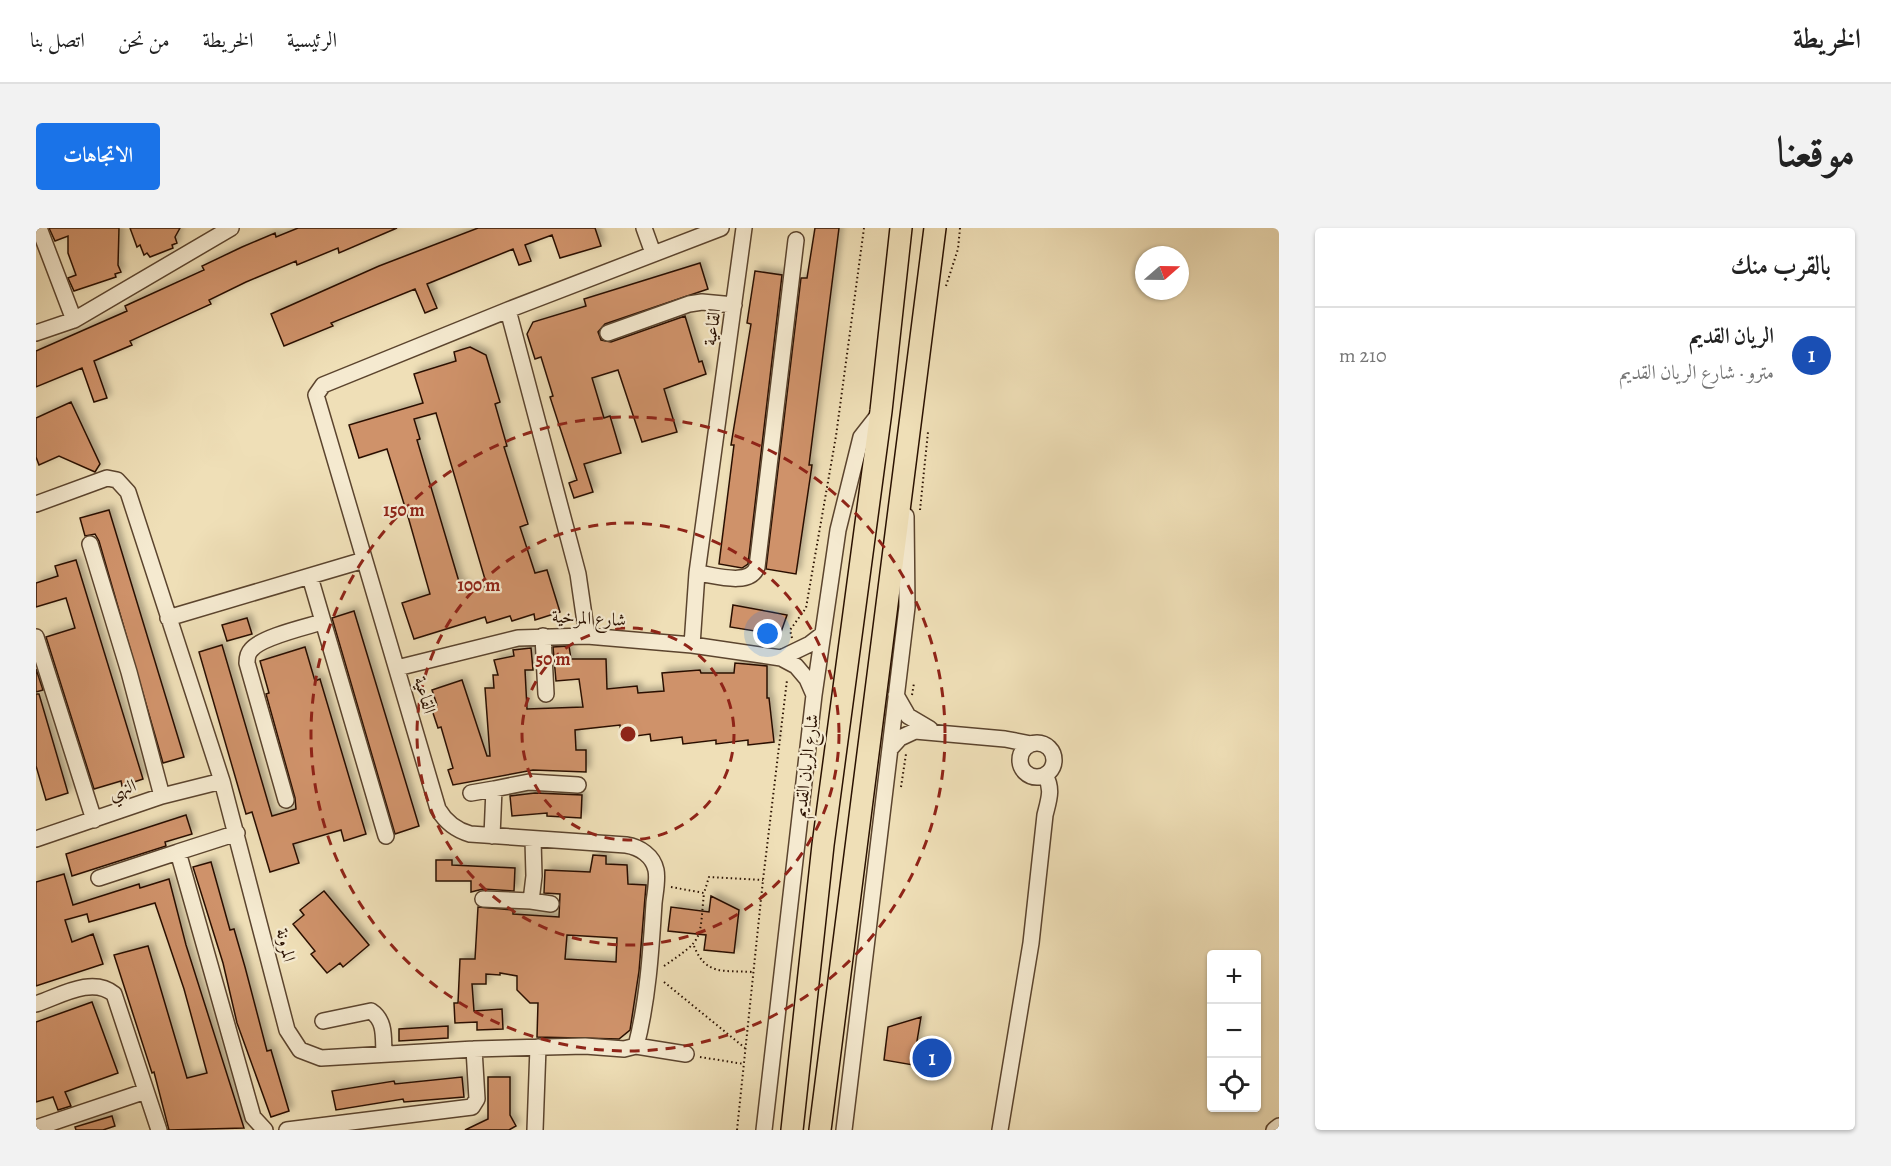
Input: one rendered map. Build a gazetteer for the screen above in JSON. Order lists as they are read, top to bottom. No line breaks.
{"streets":{"highway":["شارع الريان القديم"],"street":["القاعية","شارع المرخية","النهي","المرونة"]},"crossings":[["القاعية","شارع المرخية"],["القاعية","المرونة"],["شارع المرخية","شارع الريان القديم"],["النهي","المرونة"]],"north":"right","page":{"header":"الخريطة","nav":["الرئيسية","الخريطة","من نحن","اتصل بنا"],"title":"موقعنا","buttons":"الاتجاهات","heading":"بالقرب منك","list":[{"mark":"1","name":"الريان القديم","note":"مترو · شارع الريان القديم","value":"210 m"}],"map_buttons":["+","−"],"pins":"1"},"rings":["150 m","100 m","50 m"]}
